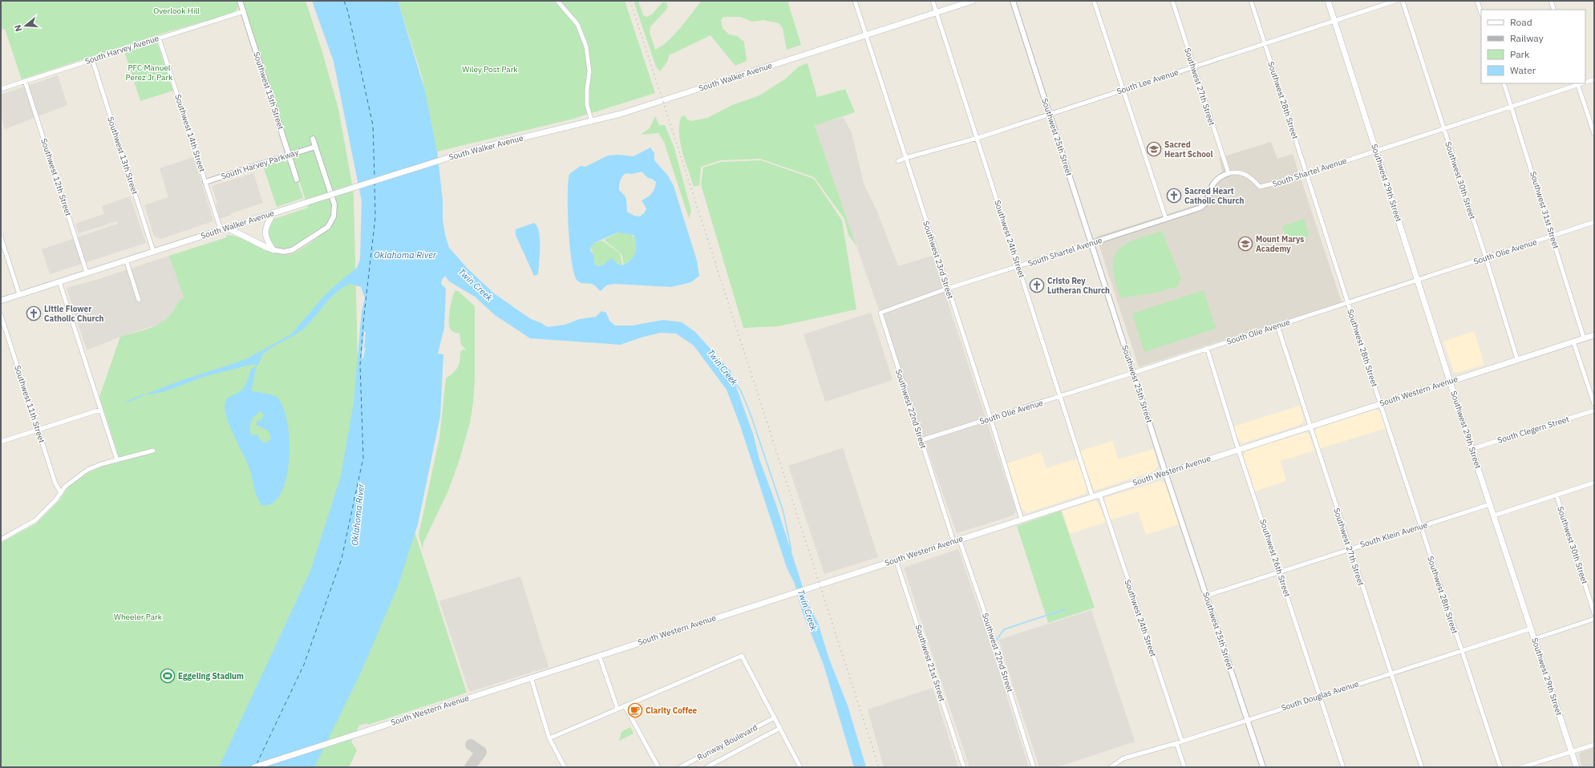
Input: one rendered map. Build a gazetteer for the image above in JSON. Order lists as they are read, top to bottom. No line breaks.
{"streets":{"main road":["South Walker Avenue","Southwest 29th Street","South Western Avenue"],"street":["South Harvey Avenue","South Lee Avenue","Southwest 27th Street","Southwest 15th Street","Southwest 28th Street","Southwest 14th Street","Southwest 25th Street","Southwest 13th Street","South Harvey Parkway","South Shartel Avenue","Southwest 12th Street","Southwest 30th Street","Southwest 31st Street","Southwest 24th Street","South Olie Avenue","Southwest 23rd Street","Southwest 11th Street","Southwest 22nd Street","South Clegern Street","South Klein Avenue","Southwest 26th Street","Southwest 21st Street","South Douglas Avenue","Runway Boulevard"]},"crossings":[["South Harvey Avenue","Southwest 15th Street"],["South Harvey Avenue","Southwest 14th Street"],["South Harvey Avenue","Southwest 13th Street"],["South Harvey Avenue","Southwest 12th Street"],["South Walker Avenue","Southwest 14th Street"],["South Walker Avenue","Southwest 13th Street"],["South Walker Avenue","Southwest 12th Street"],["South Walker Avenue","Southwest 24th Street"],["South Walker Avenue","Southwest 23rd Street"],["South Lee Avenue","Southwest 27th Street"],["South Lee Avenue","Southwest 28th Street"],["South Lee Avenue","Southwest 25th Street"],["South Lee Avenue","Southwest 29th Street"],["South Lee Avenue","Southwest 24th Street"],["South Lee Avenue","Southwest 23rd Street"],["Southwest 27th Street","South Shartel Avenue"],["Southwest 27th Street","South Olie Avenue"],["Southwest 27th Street","South Western Avenue"],["Southwest 27th Street","South Klein Avenue"],["Southwest 27th Street","South Douglas Avenue"],["Southwest 15th Street","South Harvey Parkway"],["Southwest 28th Street","South Shartel Avenue"],["Southwest 28th Street","South Olie Avenue"],["Southwest 28th Street","South Western Avenue"],["Southwest 28th Street","South Klein Avenue"],["Southwest 28th Street","South Douglas Avenue"],["Southwest 14th Street","South Harvey Parkway"],["Southwest 25th Street","South Shartel Avenue"],["Southwest 25th Street","South Olie Avenue"],["Southwest 25th Street","South Western Avenue"],["Southwest 25th Street","South Klein Avenue"],["Southwest 25th Street","South Douglas Avenue"],["South Shartel Avenue","Southwest 30th Street"],["South Shartel Avenue","Southwest 29th Street"],["South Shartel Avenue","Southwest 31st Street"],["South Shartel Avenue","Southwest 24th Street"],["South Shartel Avenue","Southwest 23rd Street"],["South Shartel Avenue","Southwest 22nd Street"],["Southwest 30th Street","South Olie Avenue"],["Southwest 30th Street","South Western Avenue"],["Southwest 29th Street","South Olie Avenue"],["Southwest 29th Street","South Western Avenue"],["Southwest 29th Street","South Clegern Street"],["Southwest 29th Street","South Klein Avenue"],["Southwest 29th Street","South Douglas Avenue"],["Southwest 31st Street","South Olie Avenue"],["Southwest 31st Street","South Western Avenue"],["Southwest 24th Street","South Olie Avenue"],["Southwest 24th Street","South Western Avenue"],["Southwest 24th Street","South Douglas Avenue"],["South Olie Avenue","Southwest 23rd Street"],["South Olie Avenue","Southwest 22nd Street"],["South Olie Avenue","Southwest 26th Street"],["Southwest 23rd Street","South Western Avenue"],["South Western Avenue","Southwest 22nd Street"],["South Western Avenue","Southwest 26th Street"],["South Western Avenue","Southwest 21st Street"],["South Klein Avenue","Southwest 26th Street"],["Southwest 26th Street","South Douglas Avenue"]],"water":["Oklahoma River","Twin Creek"],"parks":["Overlook Hill","PFC Manuel Perez Jr Park","Wiley Post Park","Wheeler Park"],"places":{"school or university":["Sacred Heart School","Mount Marys Academy"],"church":["Sacred Heart Catholic Church","Cristo Rey Lutheran Church","Little Flower Catholic Church"],"sports":["Eggeling Stadium"],"cafe":["Clarity Coffee"]},"legend":["Road","Railway","Park","Water"],"north":"left"}
